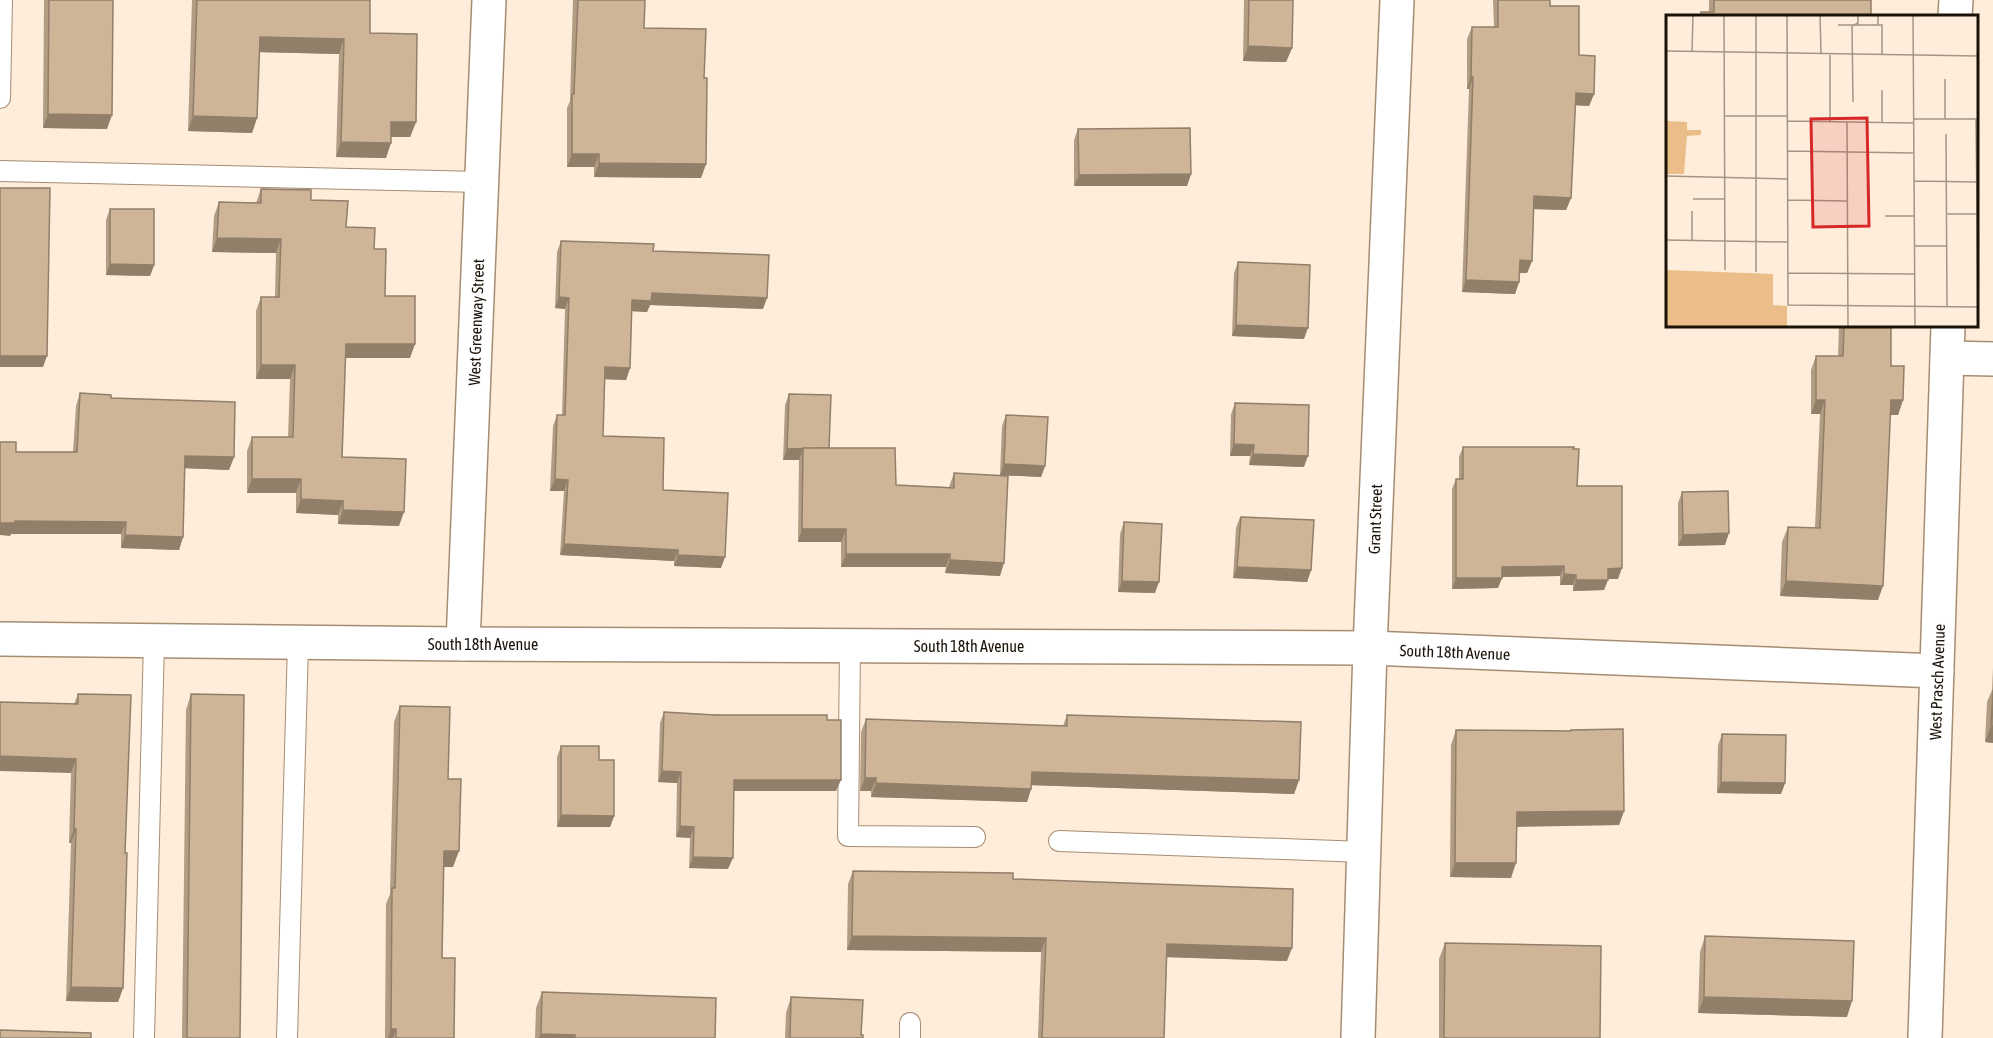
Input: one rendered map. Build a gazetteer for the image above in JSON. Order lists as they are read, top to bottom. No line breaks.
{"streets":{"street":["West Greenway Street","Grant Street","South 18th Avenue","West Prasch Avenue"]},"crossings":[["West Greenway Street","South 18th Avenue"],["Grant Street","South 18th Avenue"],["South 18th Avenue","West Prasch Avenue"]]}
